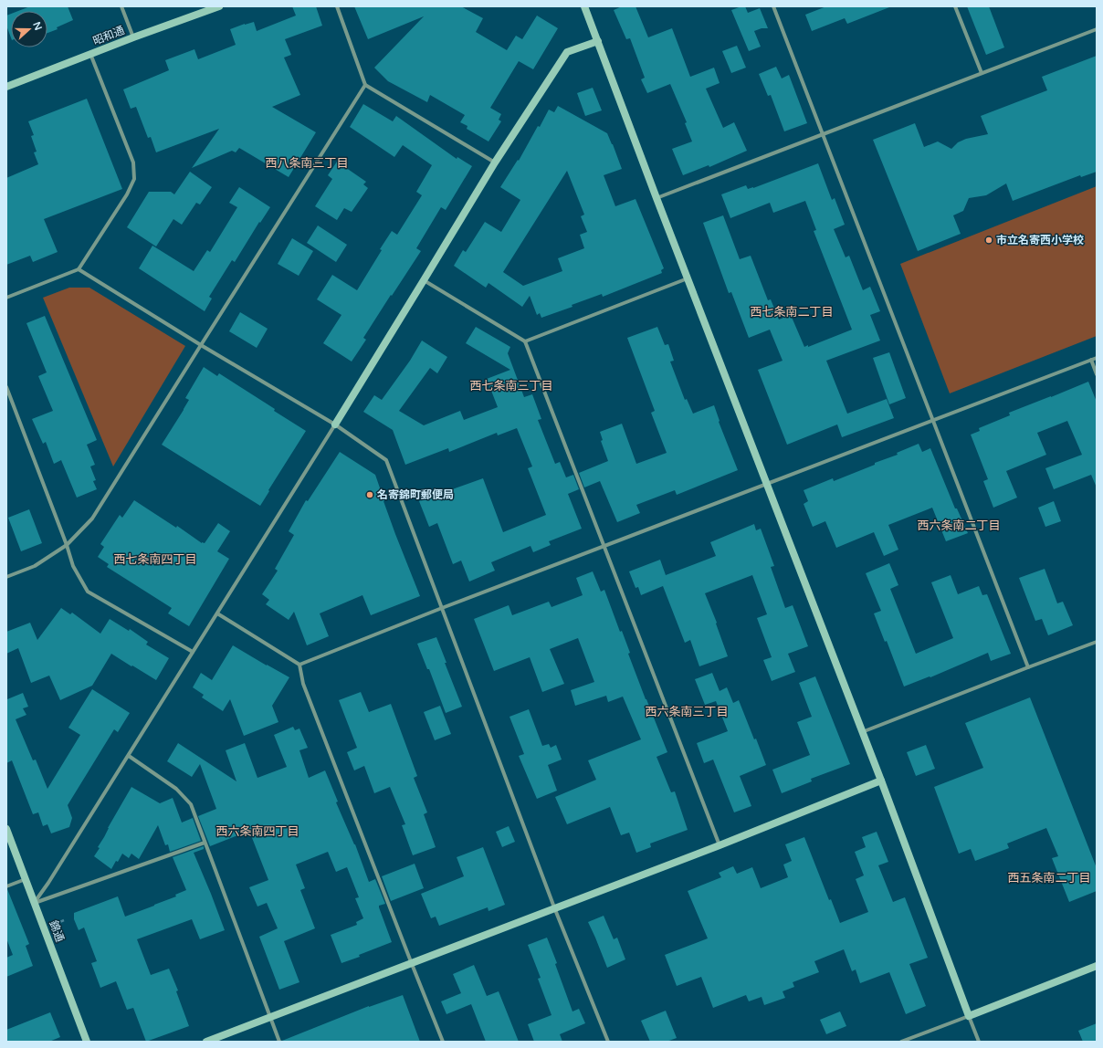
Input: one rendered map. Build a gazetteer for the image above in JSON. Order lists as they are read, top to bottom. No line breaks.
{"streets":{"street":["昭和通","錦通"]},"districts":["西八条南三丁目","西七条南二丁目","西七条南三丁目","西六条南二丁目","西七条南四丁目","西六条南三丁目","西六条南四丁目","西五条南二丁目"],"places":["市立名寄西小学校","名寄錦町郵便局"],"north":"right"}
